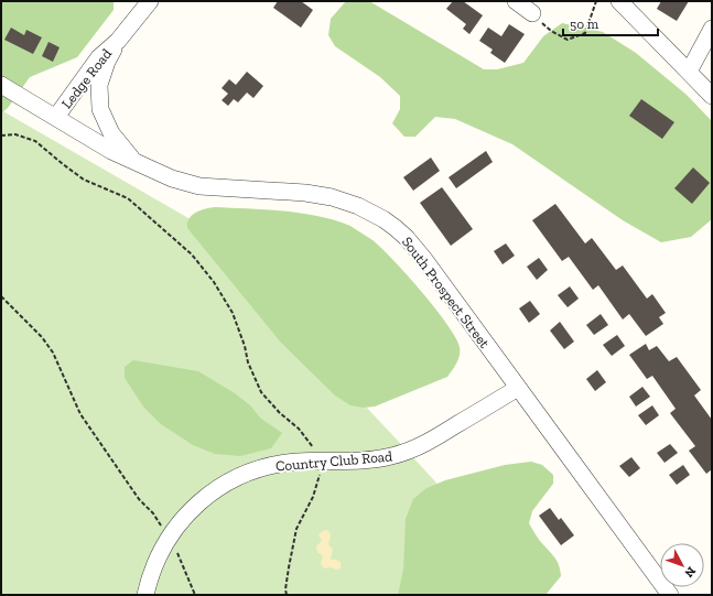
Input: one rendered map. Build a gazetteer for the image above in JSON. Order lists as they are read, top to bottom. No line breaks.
{"streets":{"street":["Ledge Road","South Prospect Street","Country Club Road"]},"crossings":[["Ledge Road","South Prospect Street"],["South Prospect Street","Country Club Road"]],"scale_bar":"50 m","north":"bottom right"}
